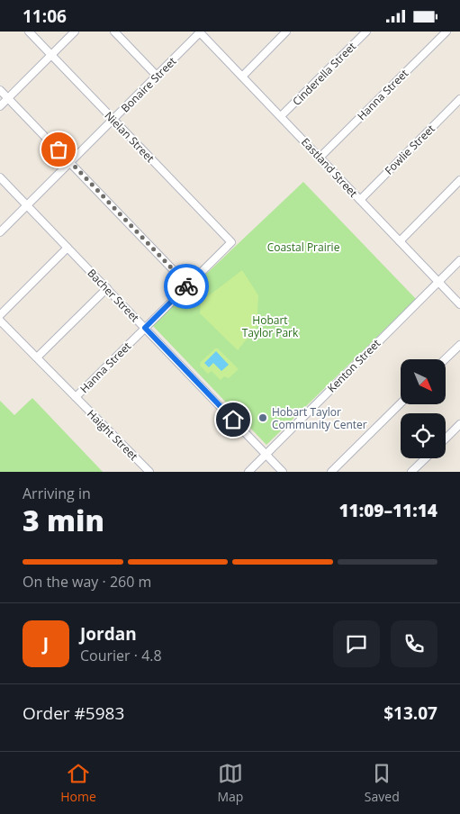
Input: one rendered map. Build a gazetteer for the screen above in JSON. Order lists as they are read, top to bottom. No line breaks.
{"streets":{"street":["Cinderella Street","Bonaire Street","Hanna Street","Nielan Street","Fowlie Street","Eastland Street","Bacher Street","Kenton Street","Haight Street"]},"crossings":[["Cinderella Street","Eastland Street"],["Bonaire Street","Nielan Street"],["Bonaire Street","Eastland Street"],["Bonaire Street","Bacher Street"],["Hanna Street","Nielan Street"],["Hanna Street","Eastland Street"],["Hanna Street","Bacher Street"],["Hanna Street","Haight Street"],["Fowlie Street","Eastland Street"],["Eastland Street","Kenton Street"],["Bacher Street","Kenton Street"]],"parks":["Coastal Prairie","Hobart Taylor Park"],"places":["Hobart Taylor Community Center"],"north":"bottom right","page":{"status":"11:06","heading":["3 min","Arriving in","11:09–11:14"],"panel":["Jordan","Courier · 4.8","Order #5983","$13.07"],"bar":"On the way · 260 m","round":"J","tabs":["Home","Map","Saved"]}}
